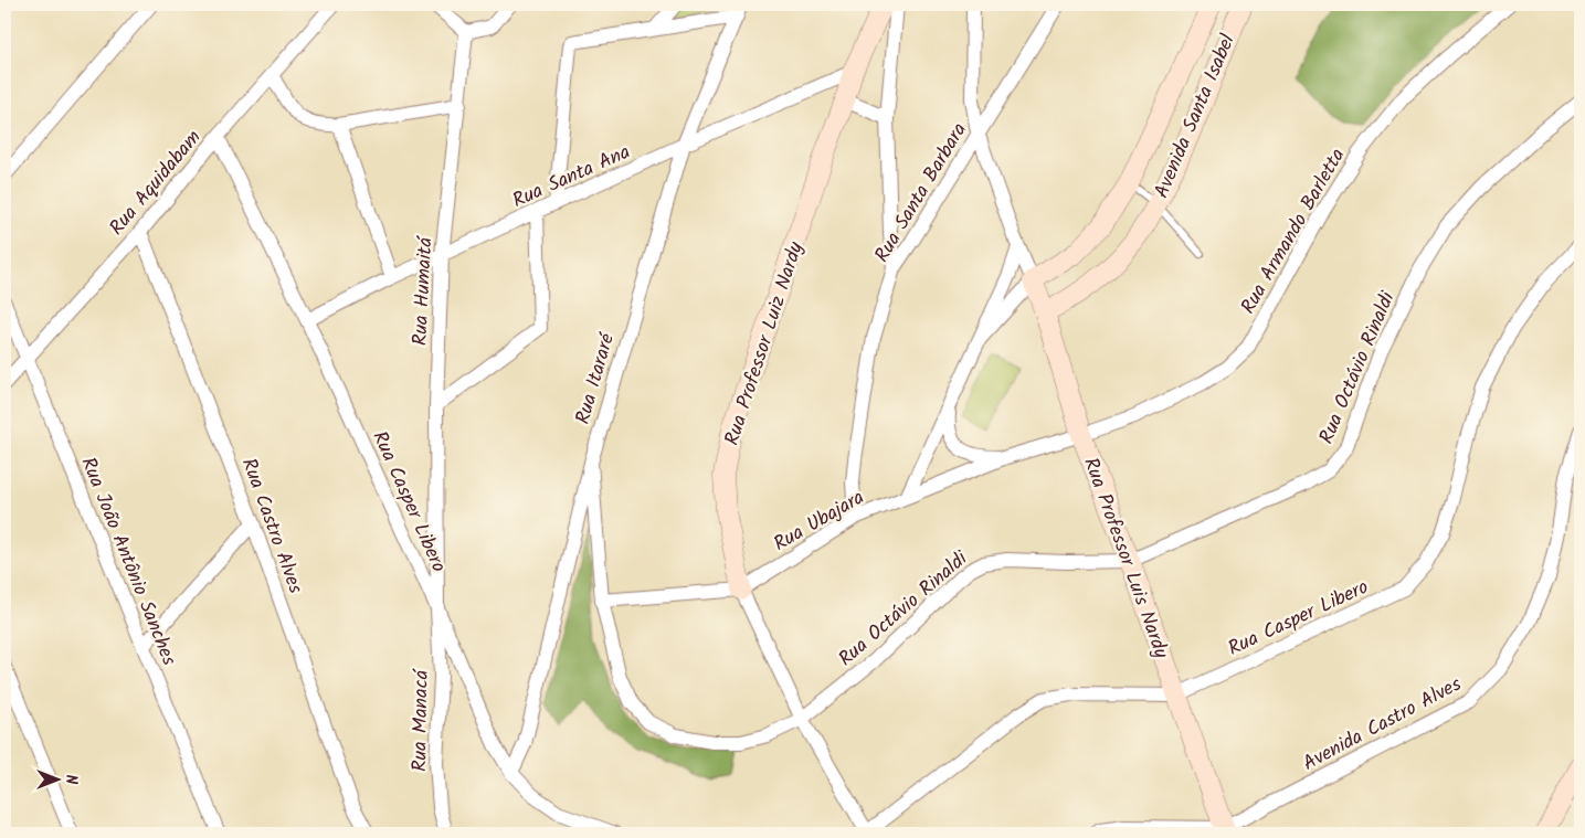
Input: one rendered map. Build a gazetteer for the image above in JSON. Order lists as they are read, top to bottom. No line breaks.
{"streets":{"main road":["Avenida Santa Isabel","Rua Professor Luiz Nardy","Rua Professor Luis Nardy"],"street":["Rua Santa Ana","Rua Aquidabam","Rua Santa Barbara","Rua Armando Barletta","Rua Humaitá","Rua Octávio Rinaldi","Rua Itararé","Rua Casper Libero","Rua Ubajara","Rua Castro Alves","Rua João Antônio Sanches","Rua Manacá","Avenida Castro Alves"]},"crossings":[["Avenida Santa Isabel","Rua Professor Luis Nardy"],["Rua Santa Ana","Rua Humaitá"],["Rua Santa Ana","Rua Professor Luiz Nardy"],["Rua Santa Ana","Rua Itararé"],["Rua Santa Ana","Rua Casper Libero"],["Rua Aquidabam","Rua Casper Libero"],["Rua Aquidabam","Rua Castro Alves"],["Rua Aquidabam","Rua João Antônio Sanches"],["Rua Santa Barbara","Rua Ubajara"],["Rua Armando Barletta","Rua Ubajara"],["Rua Armando Barletta","Rua Professor Luis Nardy"],["Rua Humaitá","Rua Casper Libero"],["Rua Humaitá","Rua Manacá"],["Rua Professor Luiz Nardy","Rua Octávio Rinaldi"],["Rua Professor Luiz Nardy","Rua Casper Libero"],["Rua Professor Luiz Nardy","Rua Ubajara"],["Rua Octávio Rinaldi","Rua Itararé"],["Rua Octávio Rinaldi","Rua Ubajara"],["Rua Octávio Rinaldi","Rua Professor Luis Nardy"],["Rua Itararé","Rua Casper Libero"],["Rua Casper Libero","Rua Professor Luis Nardy"],["Rua Casper Libero","Rua Manacá"],["Rua Ubajara","Rua Professor Luis Nardy"],["Rua Professor Luis Nardy","Avenida Castro Alves"]],"north":"right"}
